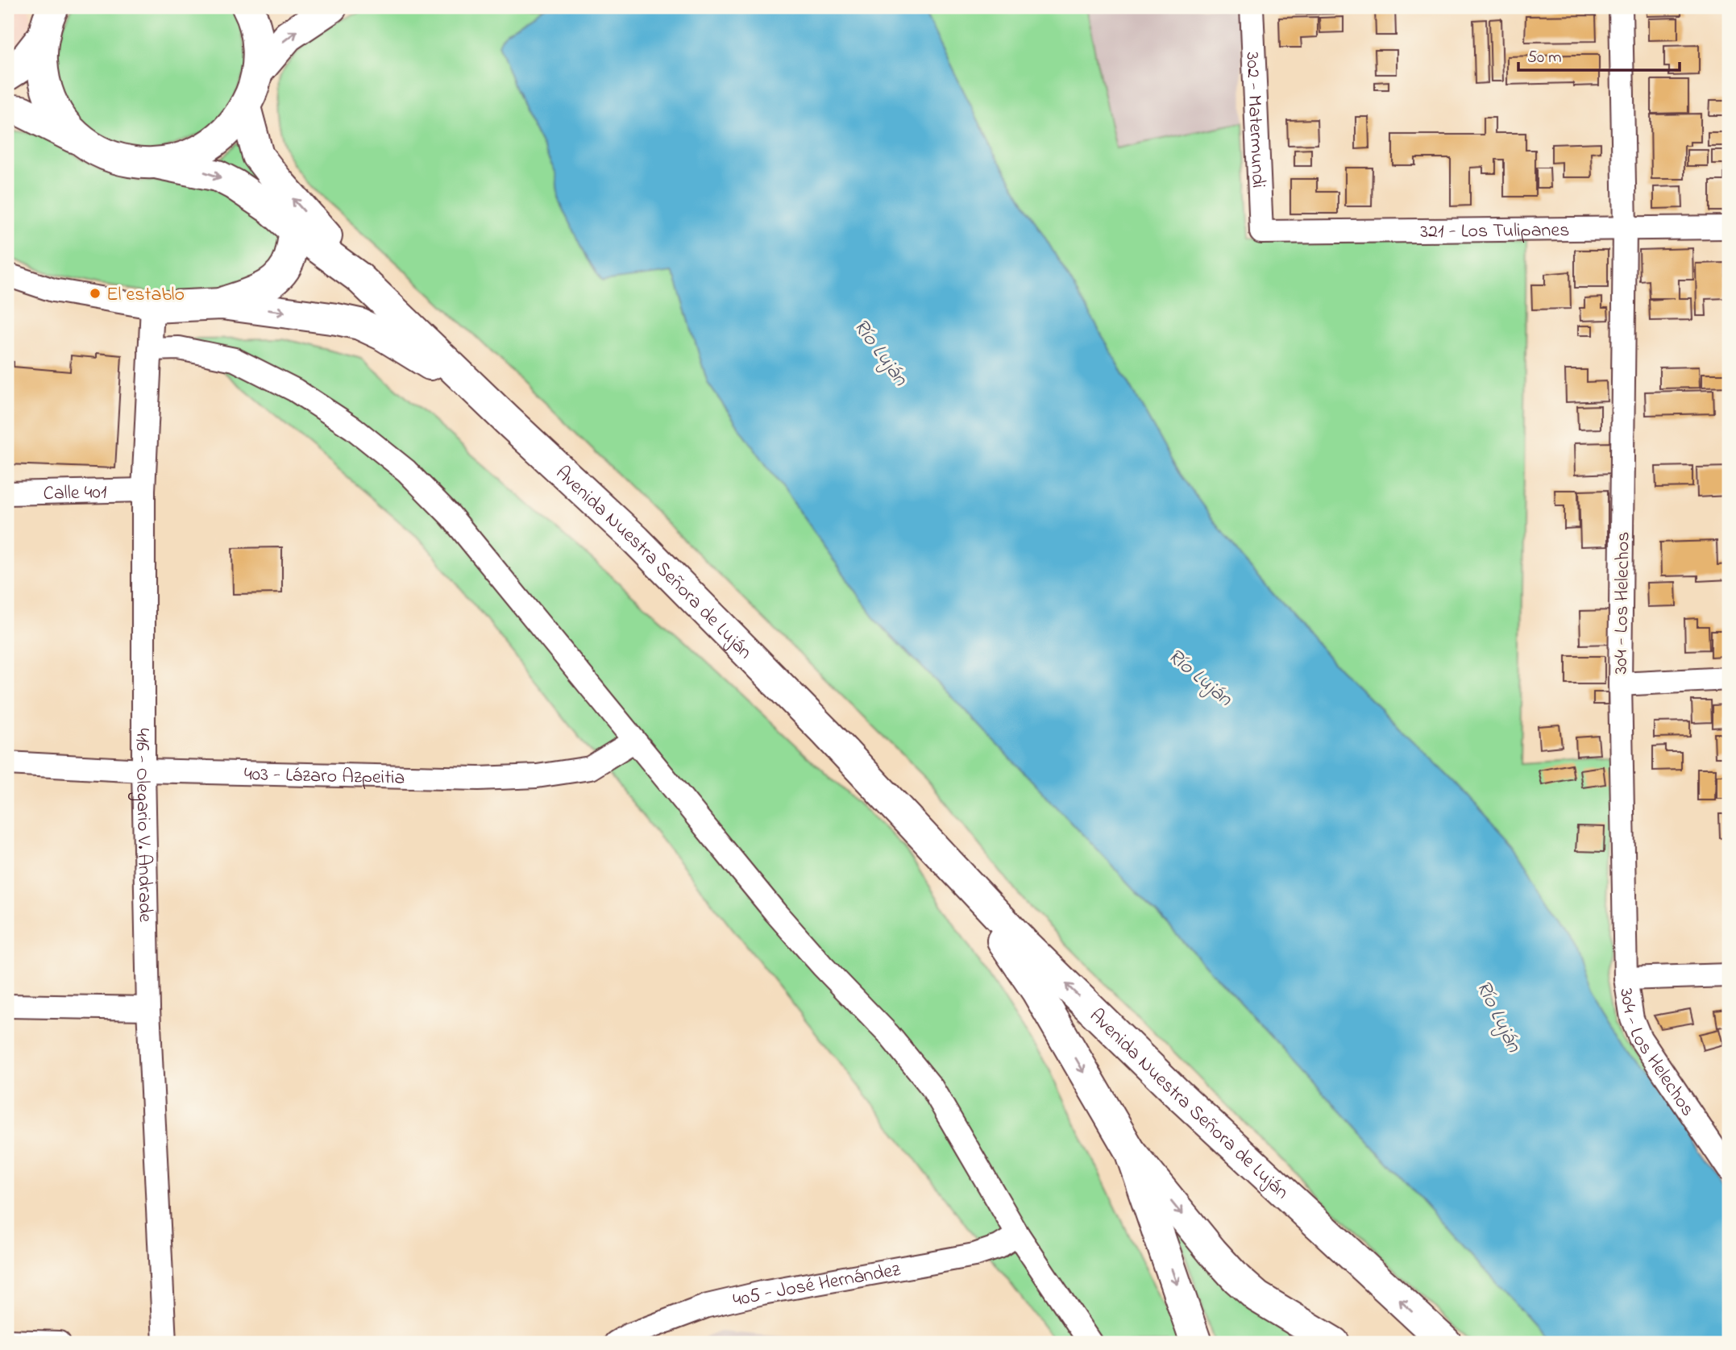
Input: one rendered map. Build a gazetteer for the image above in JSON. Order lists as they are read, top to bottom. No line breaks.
{"streets":{"main road":["Avenida Nuestra Señora de Luján"],"street":["302 - Matermundi","321 - Los Tulipanes","Calle 401","304 - Los Helechos","403 - Lázaro Azpeitia","416 - Olegario V. Andrade","405 - José Hernández"]},"crossings":[["302 - Matermundi","321 - Los Tulipanes"],["321 - Los Tulipanes","304 - Los Helechos"],["Calle 401","416 - Olegario V. Andrade"],["403 - Lázaro Azpeitia","416 - Olegario V. Andrade"]],"water":["Río Luján"],"places":["El establo"],"scale_bar":"50 m"}
